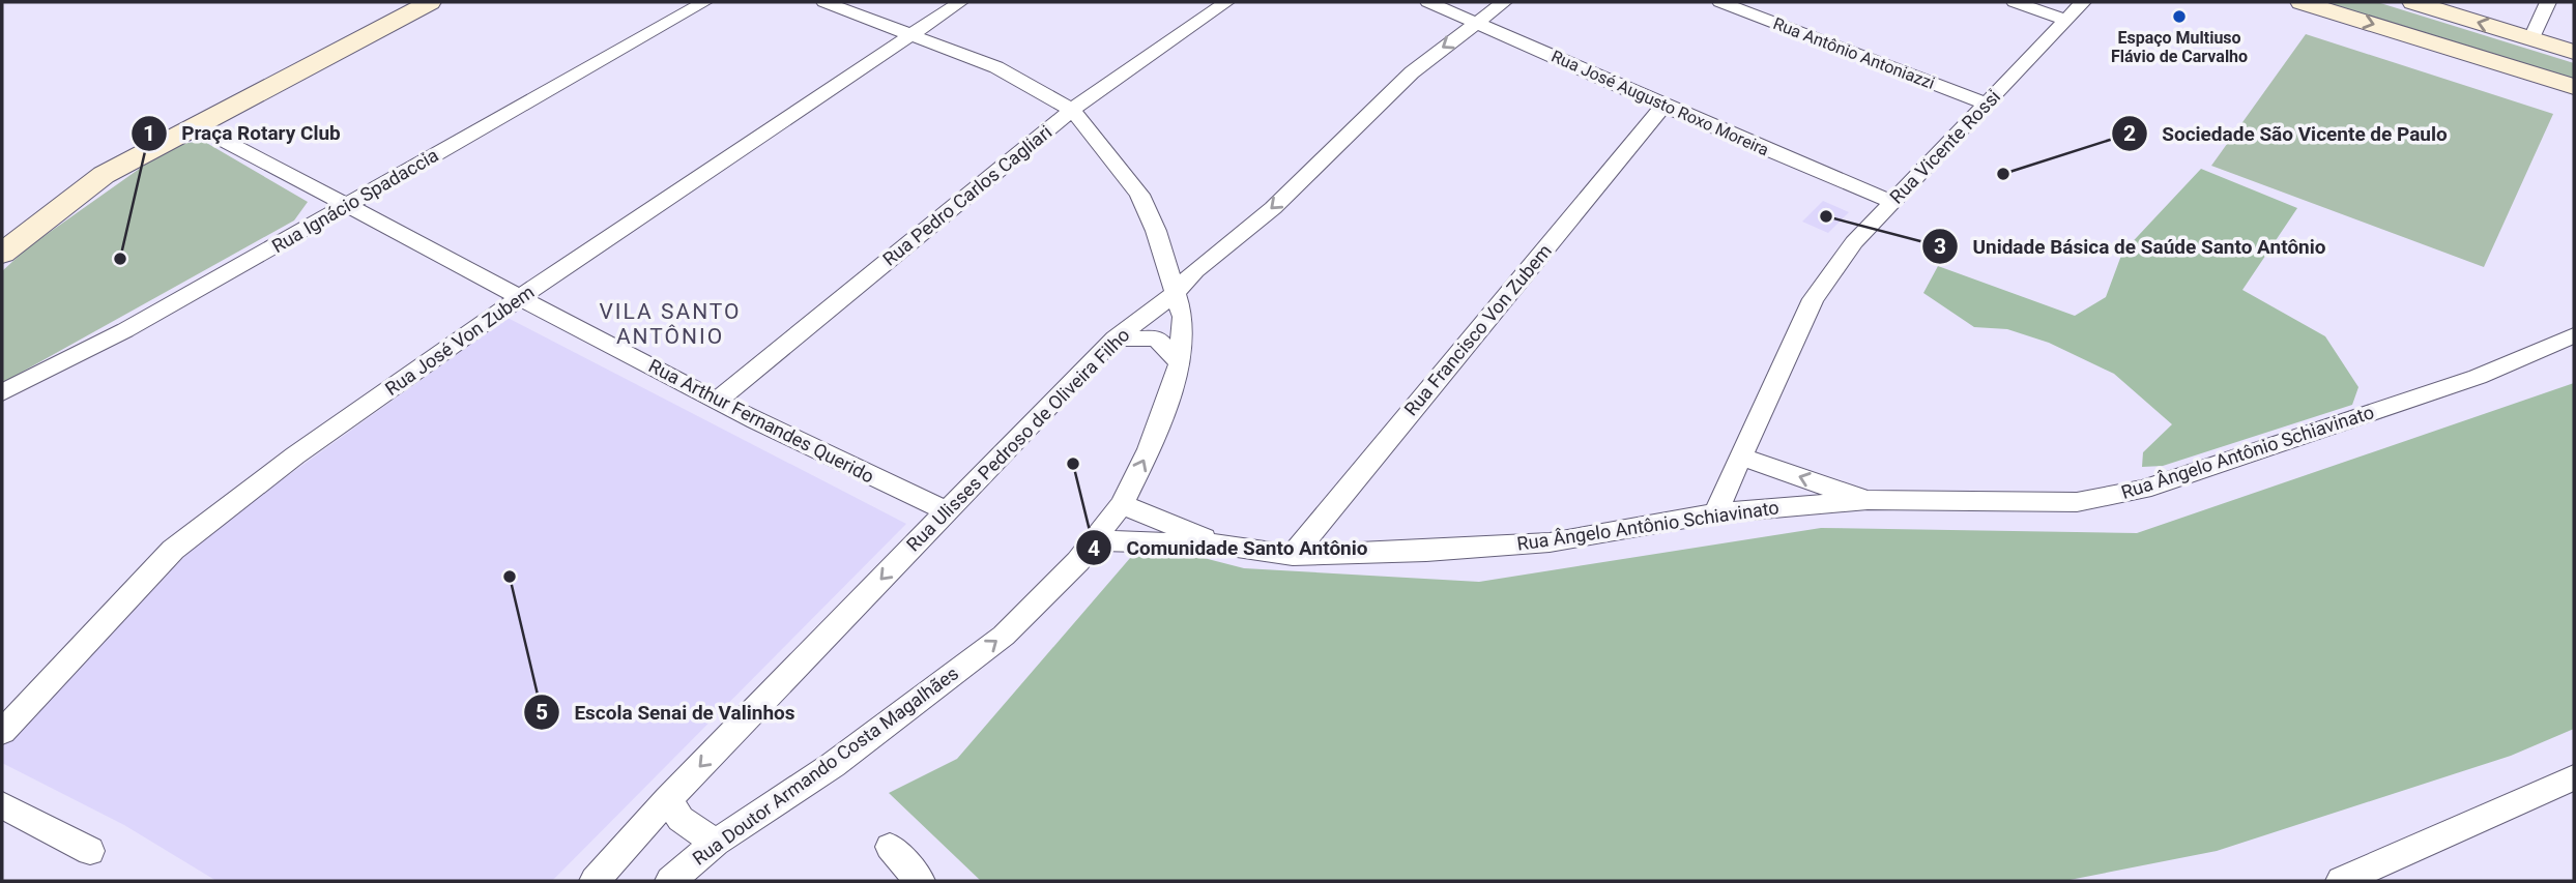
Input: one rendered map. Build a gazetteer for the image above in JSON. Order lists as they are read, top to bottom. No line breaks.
{"streets":{"street":["Rua Antônio Antoniazzi","Rua José Augusto Roxo Moreira","Rua Vicente Rossi","Rua Pedro Carlos Cagliari","Rua Ignácio Spadaccia","Rua Francisco Von Zubem","Rua José Von Zubem","Rua Arthur Fernandes Querido","Rua Ulisses Pedroso de Oliveira Filho","Rua Ângelo Antônio Schiavinato","Rua Doutor Armando Costa Magalhães"]},"crossings":[["Rua Antônio Antoniazzi","Rua Vicente Rossi"],["Rua José Augusto Roxo Moreira","Rua Vicente Rossi"],["Rua José Augusto Roxo Moreira","Rua Francisco Von Zubem"],["Rua José Augusto Roxo Moreira","Rua Ulisses Pedroso de Oliveira Filho"],["Rua Vicente Rossi","Rua Ângelo Antônio Schiavinato"],["Rua Pedro Carlos Cagliari","Rua Arthur Fernandes Querido"],["Rua Pedro Carlos Cagliari","Rua Doutor Armando Costa Magalhães"],["Rua Ignácio Spadaccia","Rua Arthur Fernandes Querido"],["Rua Francisco Von Zubem","Rua Ângelo Antônio Schiavinato"],["Rua José Von Zubem","Rua Arthur Fernandes Querido"],["Rua José Von Zubem","Rua Doutor Armando Costa Magalhães"],["Rua Arthur Fernandes Querido","Rua Ulisses Pedroso de Oliveira Filho"],["Rua Ulisses Pedroso de Oliveira Filho","Rua Doutor Armando Costa Magalhães"],["Rua Ângelo Antônio Schiavinato","Rua Doutor Armando Costa Magalhães"]],"one_way":["Rua Ulisses Pedroso de Oliveira Filho","Rua Doutor Armando Costa Magalhães"],"districts":["VILA SANTO ANTÔNIO"],"places":["Espaço Multiuso Flávio de Carvalho","Sociedade São Vicente de Paulo","Unidade Básica de Saúde Santo Antônio","Praça Rotary Club","Comunidade Santo Antônio","Escola Senai de Valinhos"]}
